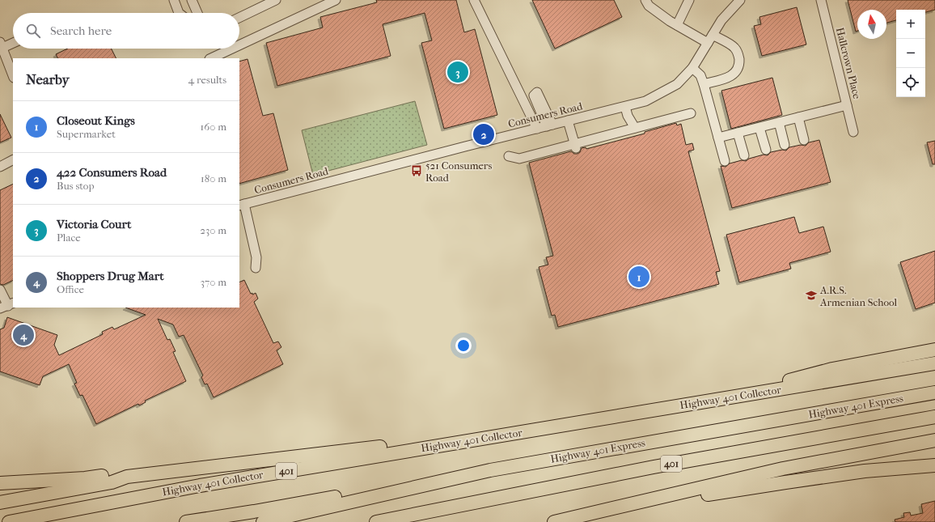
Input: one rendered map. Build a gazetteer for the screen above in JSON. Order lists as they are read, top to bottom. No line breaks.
{"streets":{"highway":["Highway 401 Collector","Highway 401 Express","401"],"street":["Hallcrown Place","Consumers Road"]},"places":{"bus stop":["521 Consumers Road"],"school or university":["A.R.S. Armenian School"]},"north":"top","page":{"map_buttons":["+","−"],"search":"Search here","heading":["Nearby","4 results"],"pins":["3","2","1","4"],"list":[{"mark":"1","name":"Closeout Kings","note":"Supermarket","value":"160 m"},{"mark":"2","name":"422 Consumers Road","note":"Bus stop","value":"180 m"},{"mark":"3","name":"Victoria Court","note":"Place","value":"230 m"},{"mark":"4","name":"Shoppers Drug Mart","note":"Office","value":"370 m"}]}}
